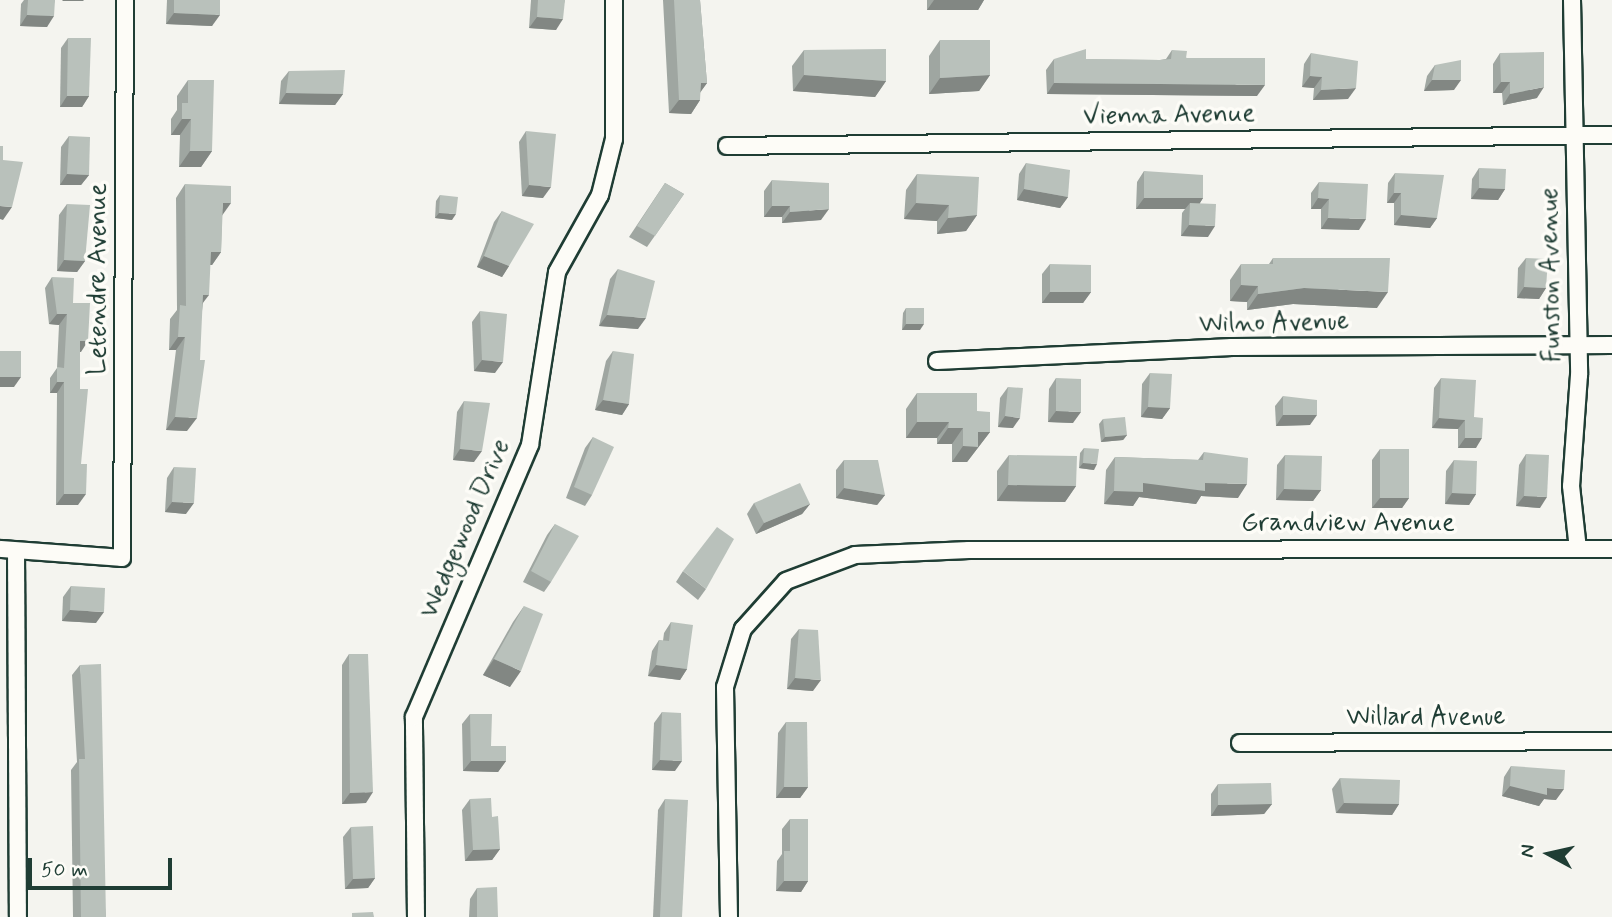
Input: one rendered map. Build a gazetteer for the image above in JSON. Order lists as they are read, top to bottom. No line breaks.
{"streets":{"street":["Vienna Avenue","Funston Avenue","Letendre Avenue","Wilno Avenue","Grandview Avenue","Wedgewood Drive","Willard Avenue"]},"crossings":[["Vienna Avenue","Funston Avenue"],["Funston Avenue","Wilno Avenue"],["Funston Avenue","Grandview Avenue"]],"scale_bar":"50 m","north":"left"}
